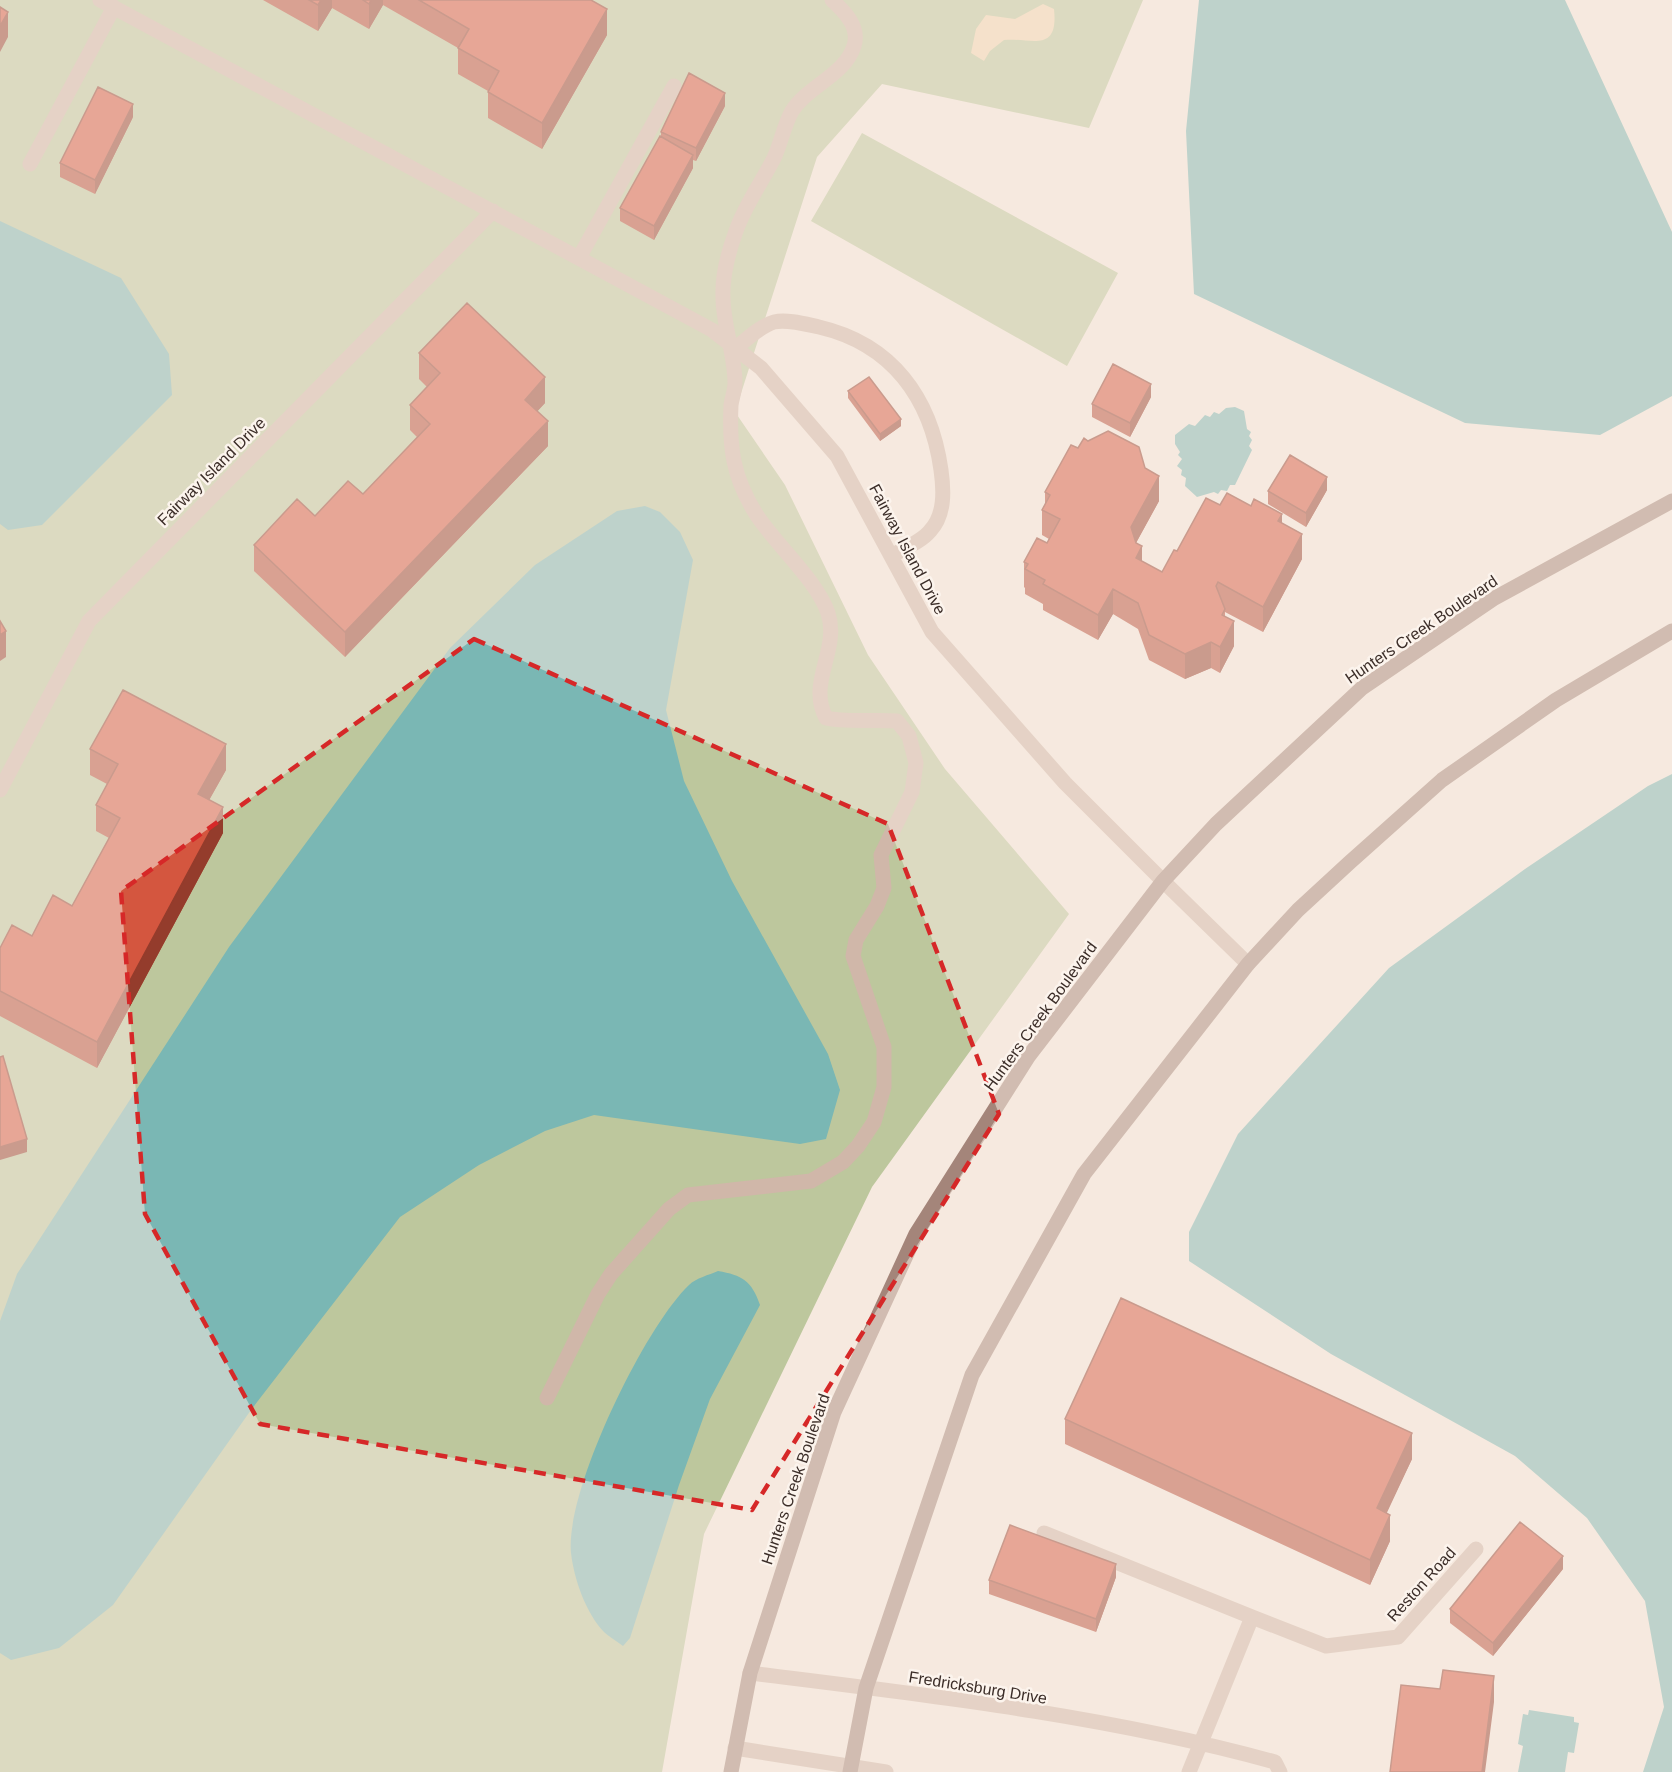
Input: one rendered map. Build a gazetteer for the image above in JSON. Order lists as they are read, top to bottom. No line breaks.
{"streets":{"street":["Fairway Island Drive","Hunters Creek Boulevard","Reston Road","Fredricksburg Drive"]},"crossings":[["Fairway Island Drive","Hunters Creek Boulevard"],["Hunters Creek Boulevard","Fredricksburg Drive"]]}
